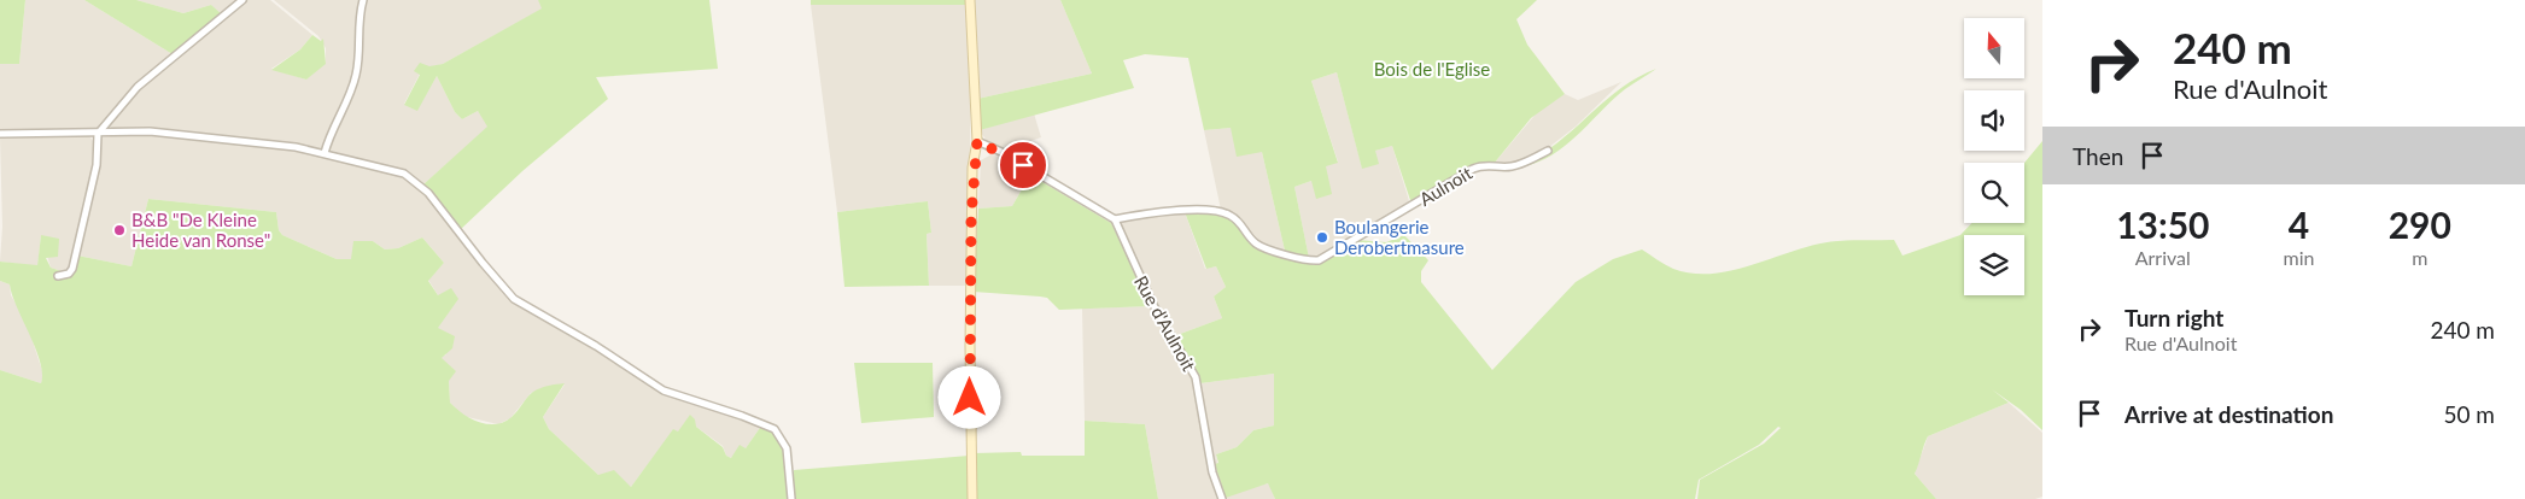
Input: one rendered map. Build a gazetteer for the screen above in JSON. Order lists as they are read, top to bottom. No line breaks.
{"streets":{"street":["Aulnoit","Rue d'Aulnoit"]},"crossings":[["Aulnoit","Rue d'Aulnoit"]],"parks":["Bois de l'Eglise"],"places":["B&B \"De Kleine Heide van Ronse\"","Boulangerie Derobertmasure"],"north":"top","page":{"turn":["240 m","Rue d'Aulnoit"],"then":"Then","eta":["13:50","Arrival","4","min","290","m"],"list":[{"name":"Turn right","note":"Rue d'Aulnoit","value":"240 m"},{"name":"Arrive at destination","value":"50 m"}]}}
